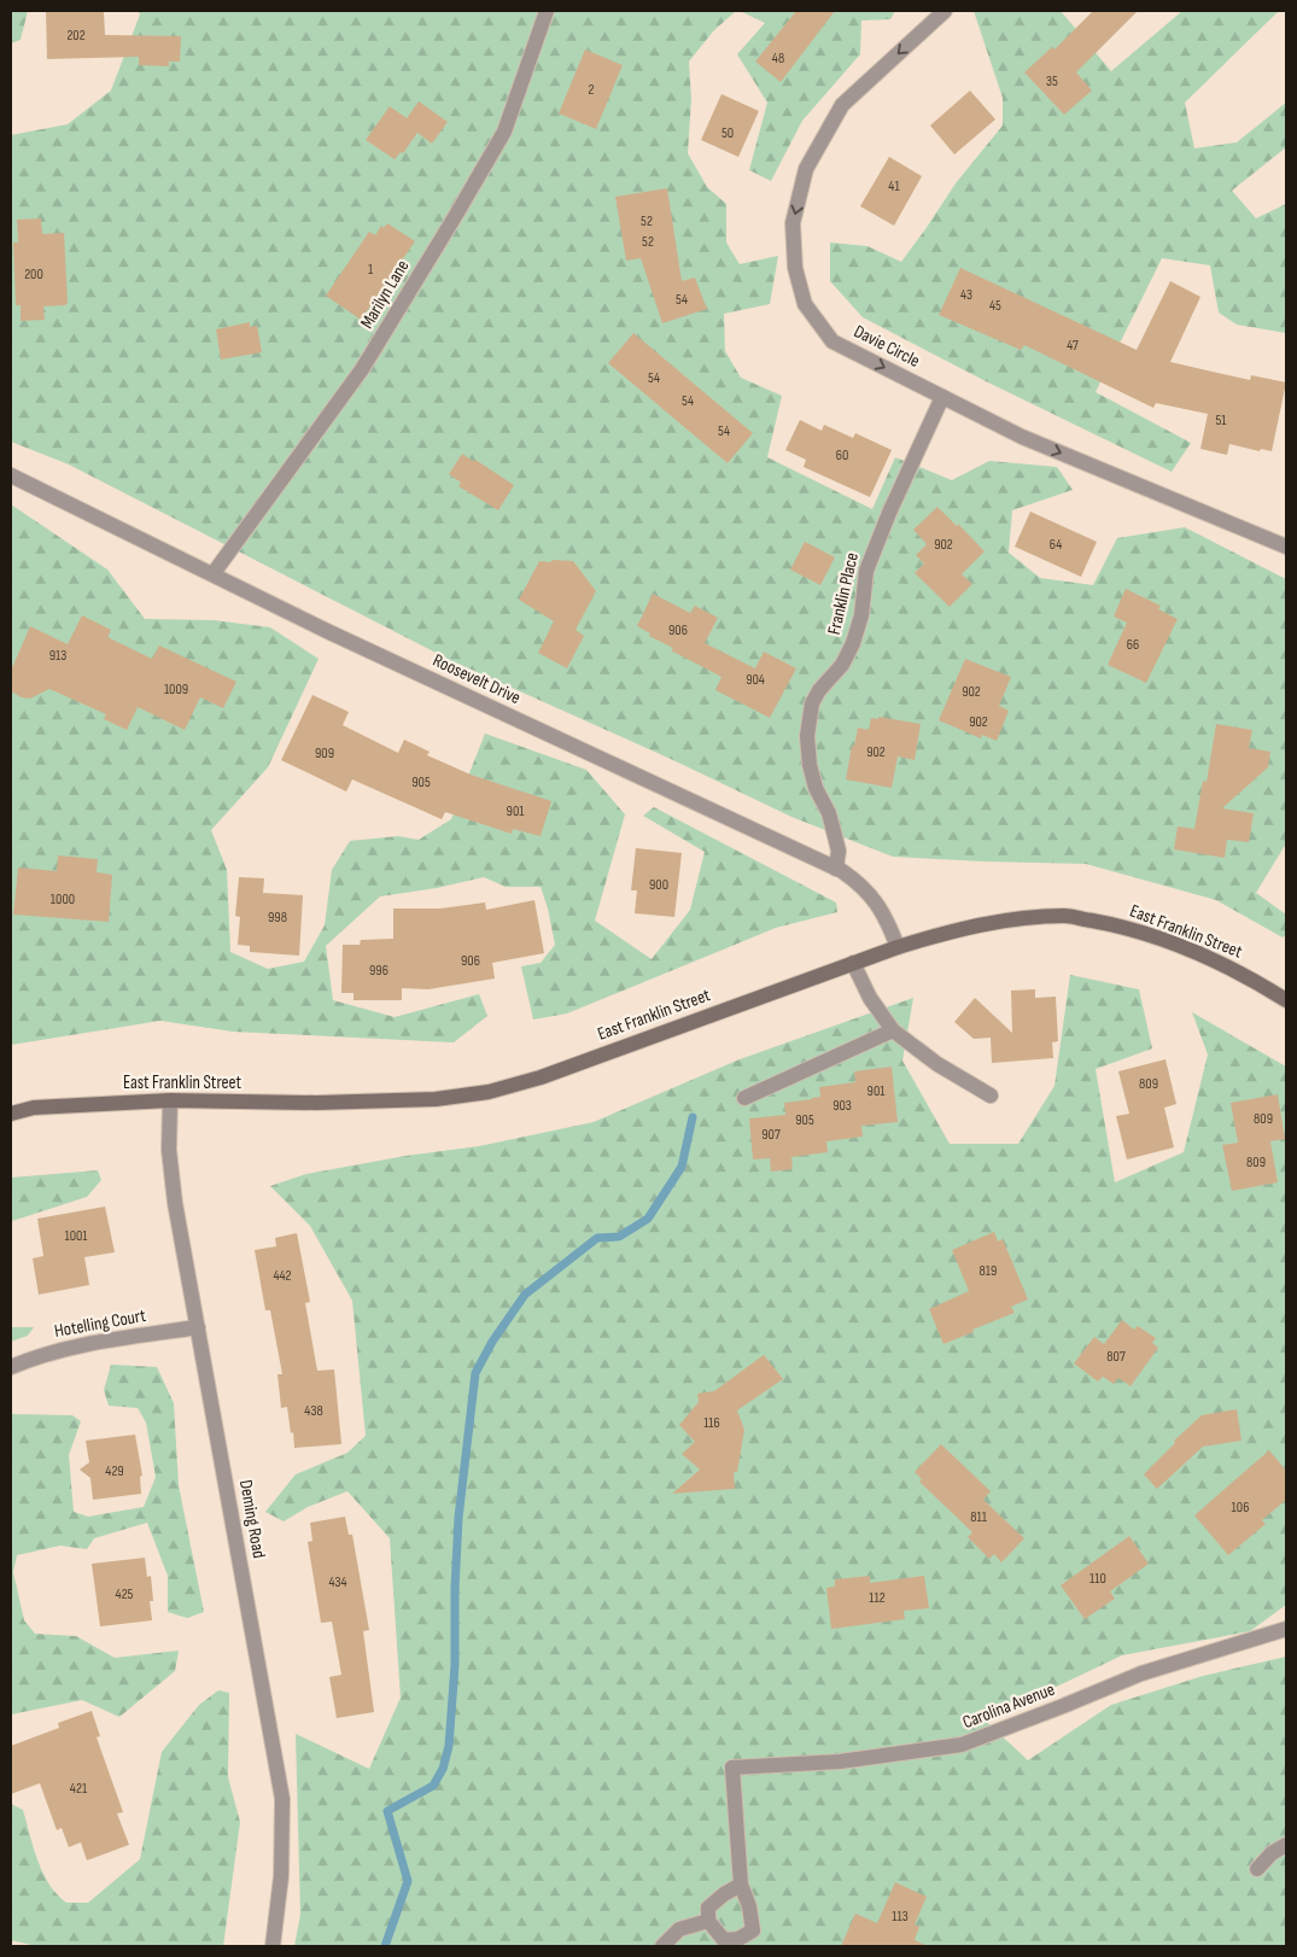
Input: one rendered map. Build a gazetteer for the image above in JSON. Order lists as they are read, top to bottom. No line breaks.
{"streets":{"main road":["East Franklin Street"],"street":["Marilyn Lane","Davie Circle","Franklin Place","Roosevelt Drive","Hotelling Court","Deming Road","Carolina Avenue"]},"crossings":[["Marilyn Lane","Roosevelt Drive"],["Davie Circle","Franklin Place"],["Franklin Place","Roosevelt Drive"],["Roosevelt Drive","East Franklin Street"],["East Franklin Street","Deming Road"],["Hotelling Court","Deming Road"]],"house_numbers":["202","48","35","2","50","41","52","52","1","200","43","54","45","47","54","54","51","54","60","902","64","906","66","913","904","1009","902","902","902","909","905","901","900","1000","998","906","996","809","901","903","809","905","907","809","1001","819","442","807","438","116","429","106","811","110","434","425","112","421","113"]}
